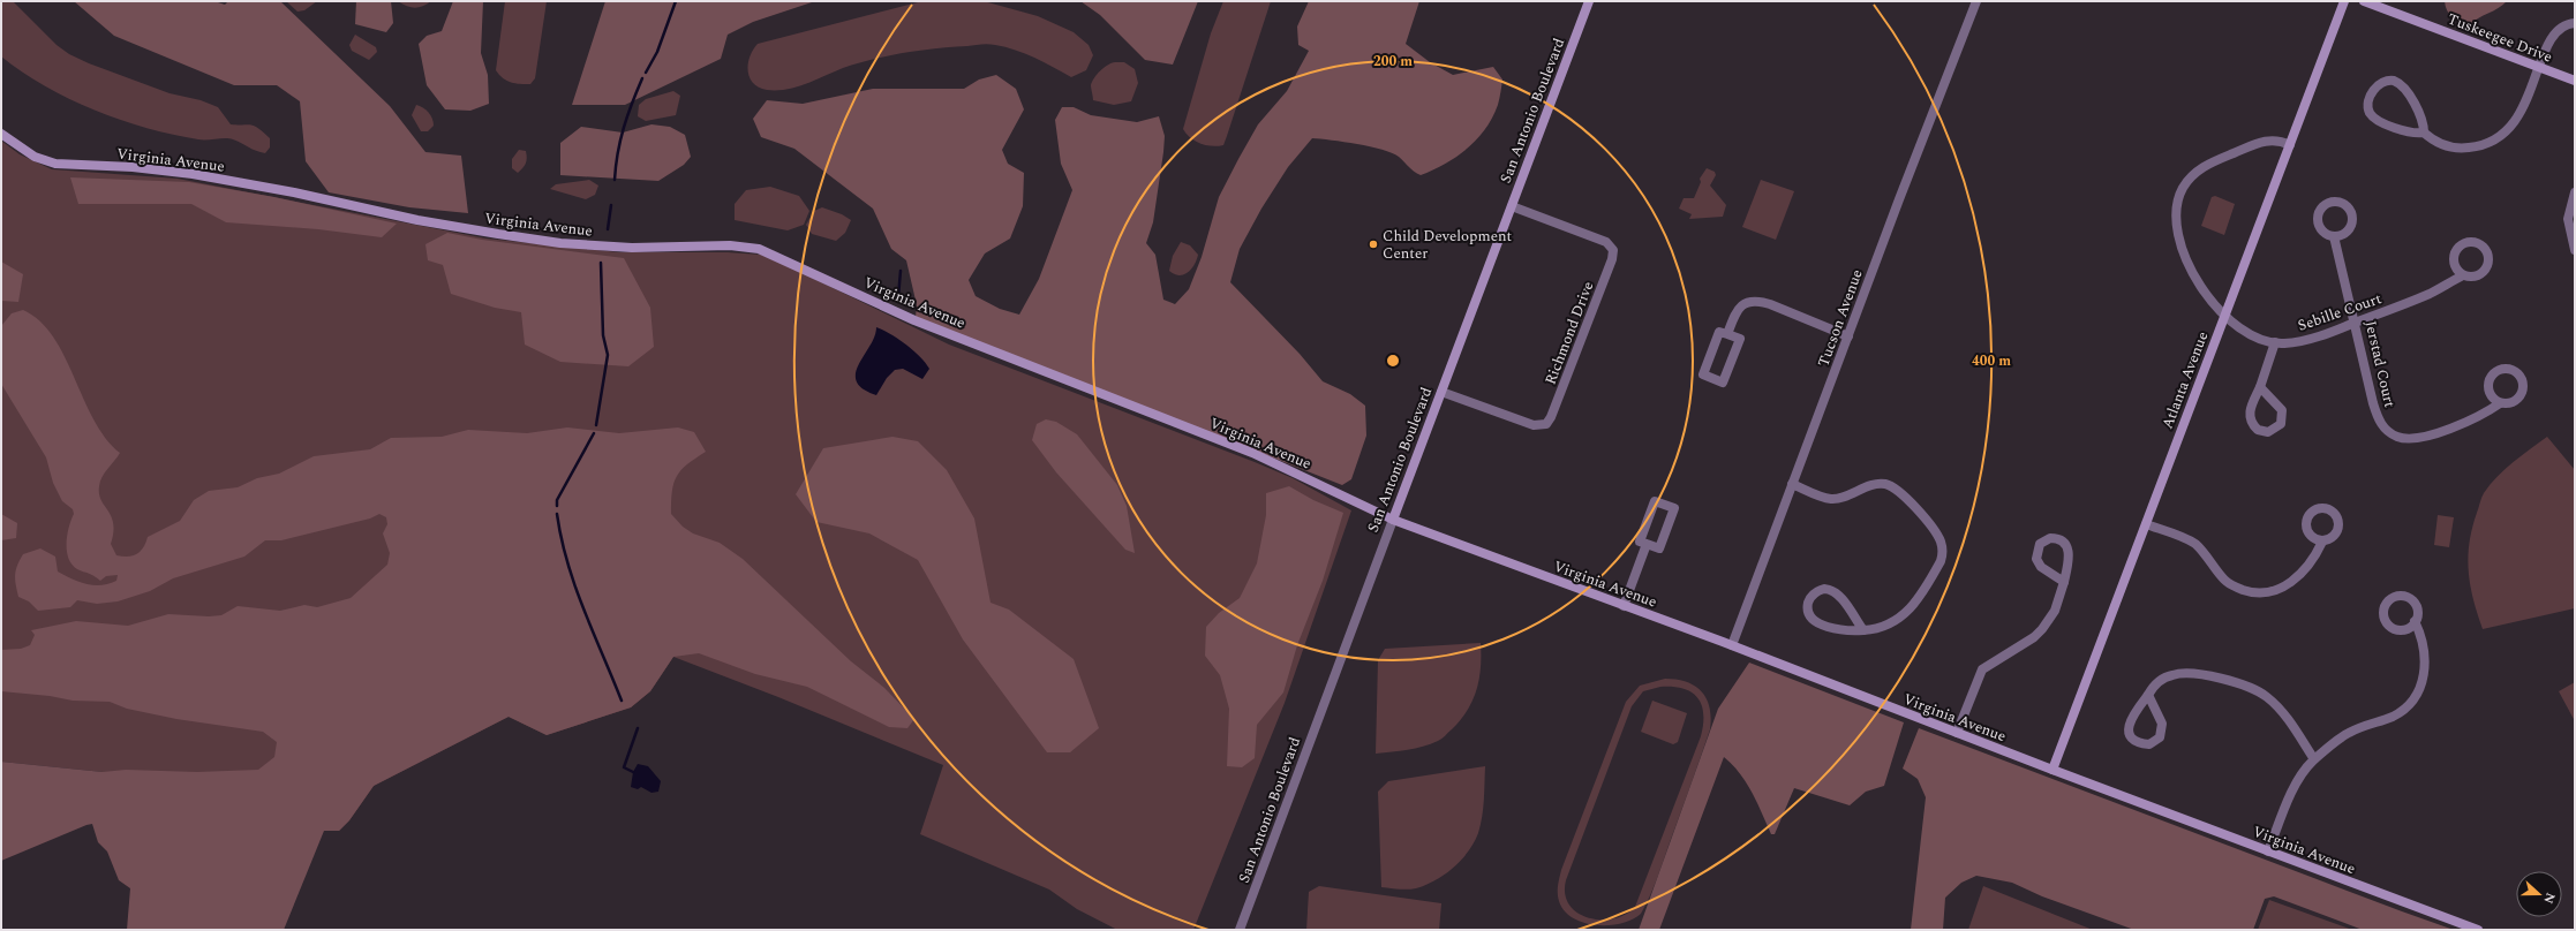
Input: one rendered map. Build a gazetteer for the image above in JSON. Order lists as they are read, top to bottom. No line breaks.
{"streets":{"street":["Tuskeegee Drive","San Antonio Boulevard","Virginia Avenue","Sebille Court","Tucson Avenue","Richmond Drive","Jerstad Court","Atlanta Avenue"]},"crossings":[["San Antonio Boulevard","Virginia Avenue"],["San Antonio Boulevard","Richmond Drive"],["Virginia Avenue","Tucson Avenue"],["Virginia Avenue","Atlanta Avenue"],["Sebille Court","Jerstad Court"],["Sebille Court","Atlanta Avenue"]],"places":["Child Development Center"],"north":"right","rings":["200 m","400 m"]}
